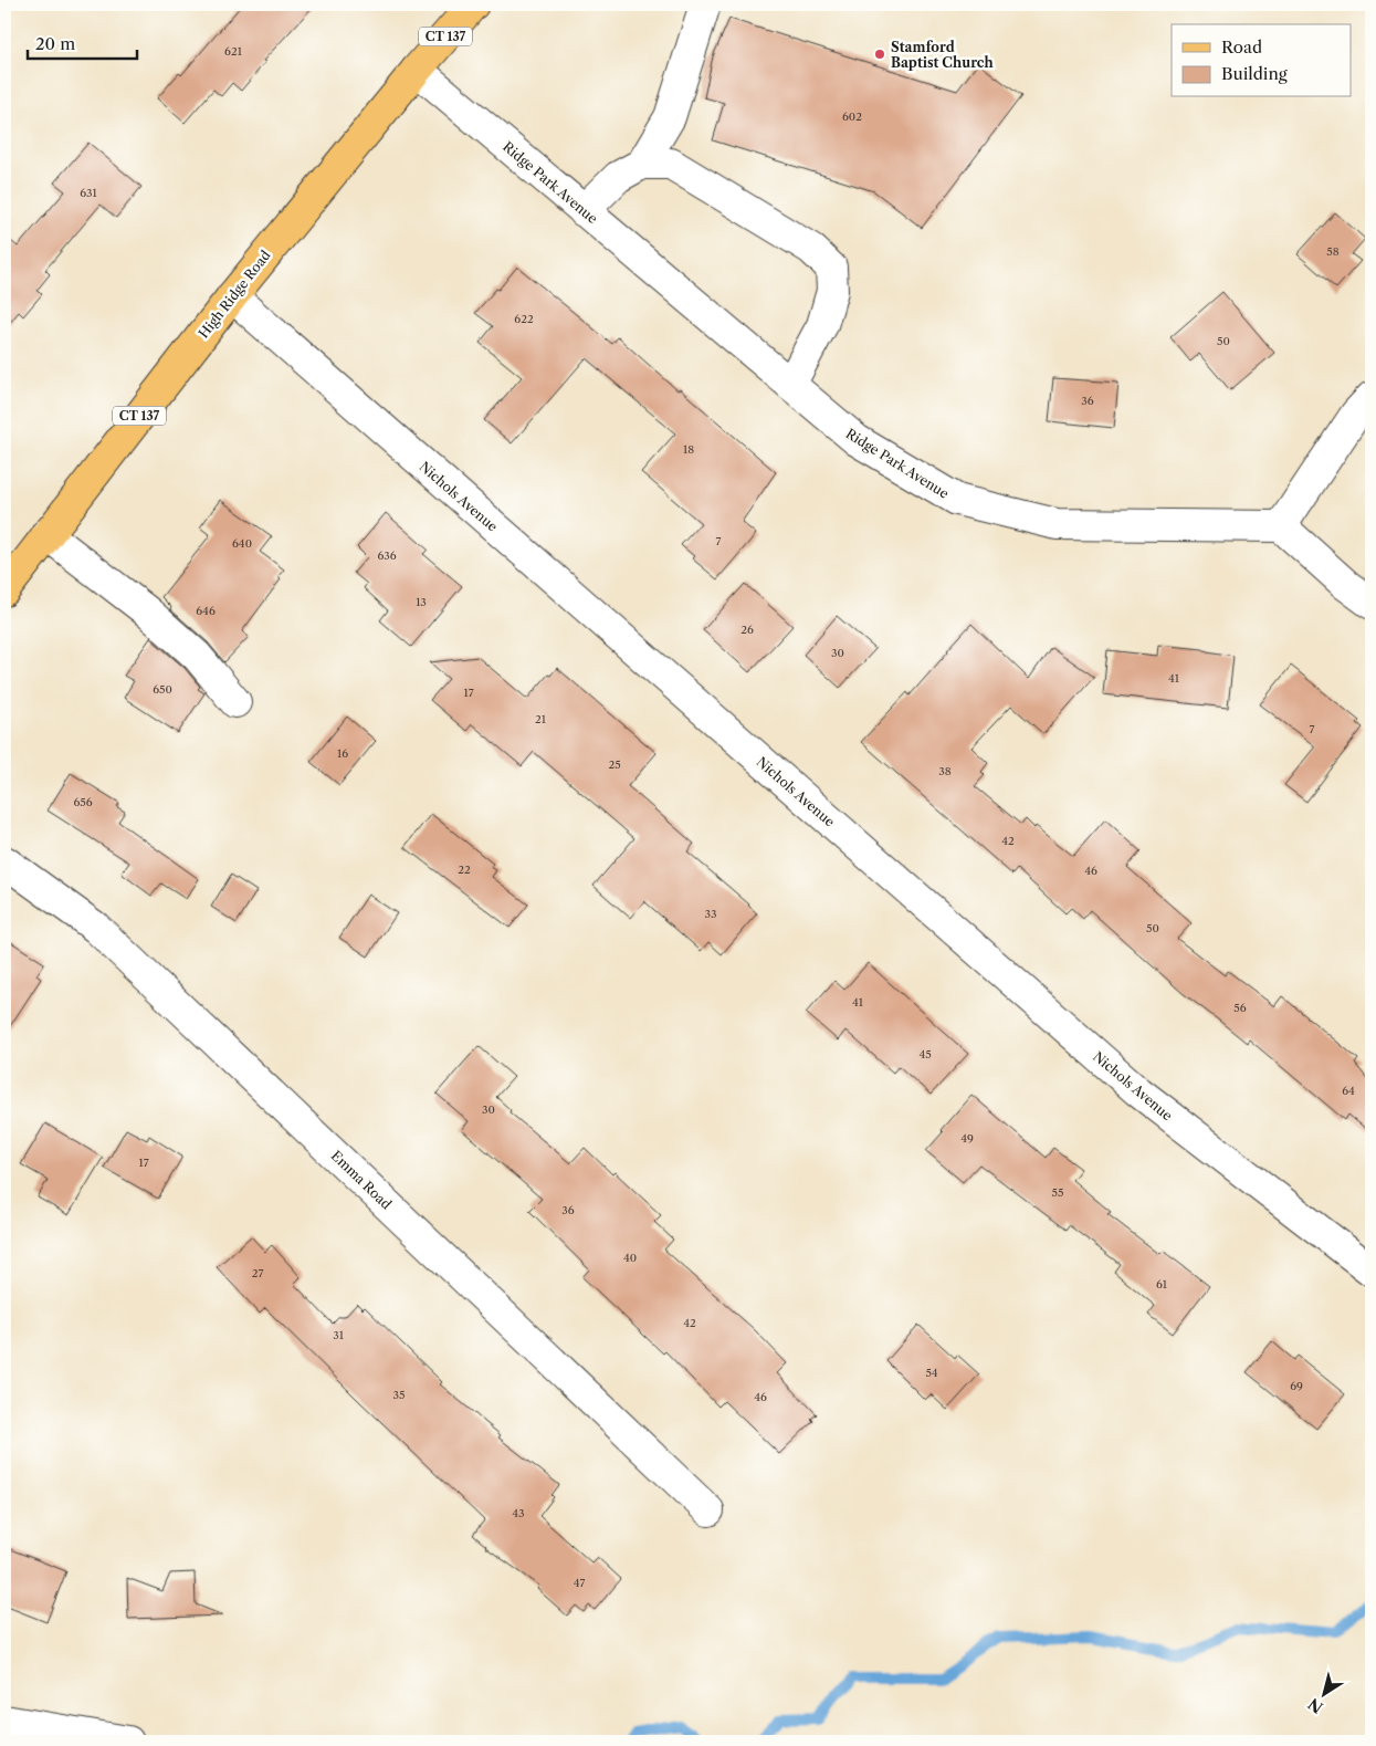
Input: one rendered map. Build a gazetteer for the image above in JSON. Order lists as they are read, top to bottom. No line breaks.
{"streets":{"main road":["CT 137","High Ridge Road"],"street":["Ridge Park Avenue","Nichols Avenue","Emma Road"]},"crossings":[["Ridge Park Avenue","High Ridge Road"],["High Ridge Road","Nichols Avenue"]],"places":["Stamford Baptist Church"],"house_numbers":["621","602","631","58","622","50","36","18","7","640","636","13","646","26","30","41","650","17","21","7","16","25","38","656","42","22","46","33","50","41","56","45","64","30","49","17","55","36","40","27","61","42","31","54","69","35","46","43","47"],"legend":["Road","Building"],"scale_bar":"20 m","north":"bottom left"}
